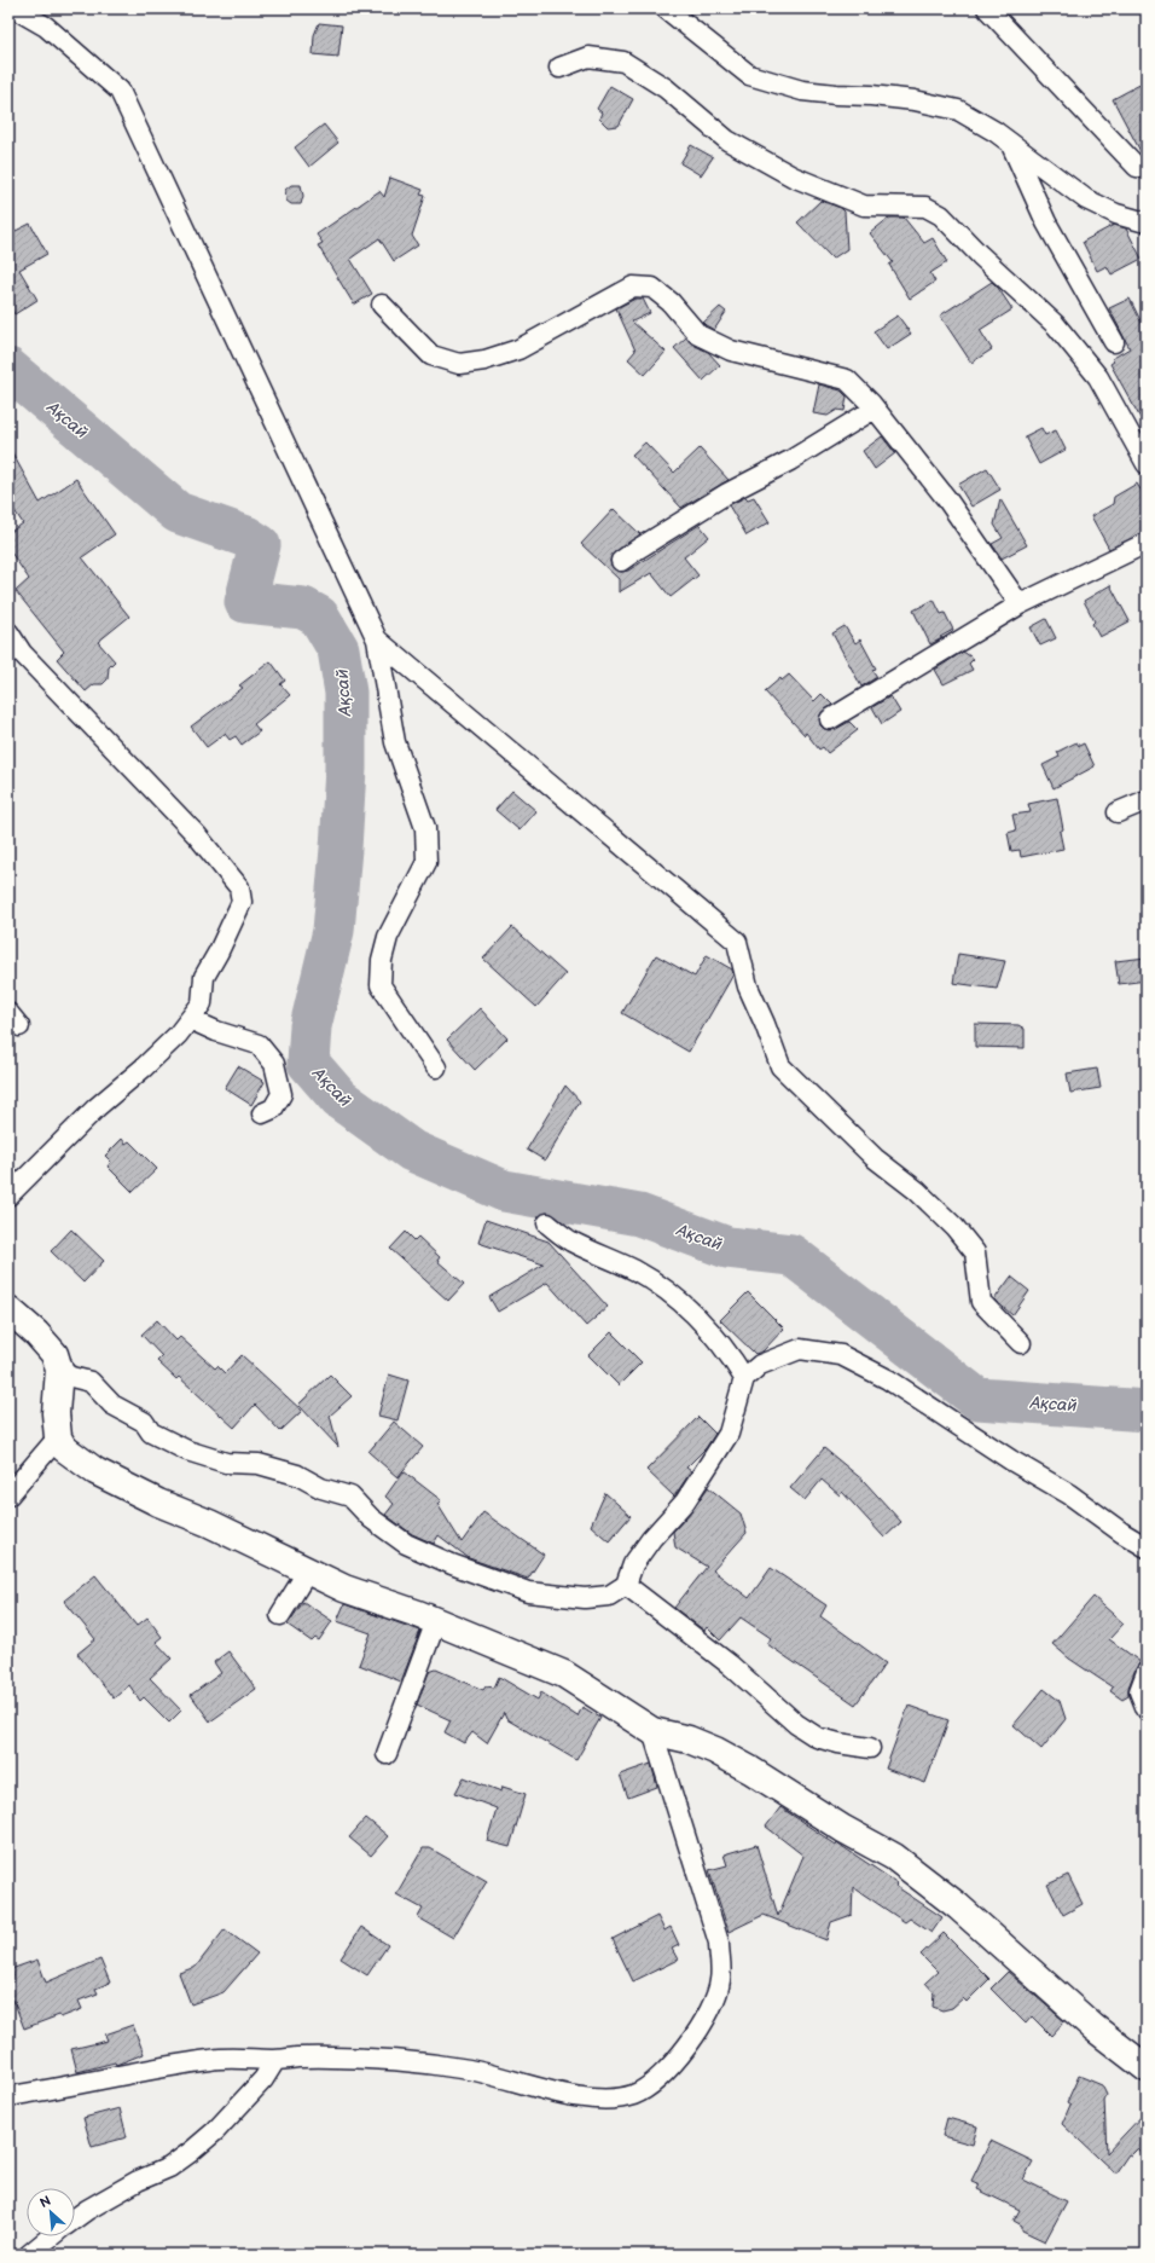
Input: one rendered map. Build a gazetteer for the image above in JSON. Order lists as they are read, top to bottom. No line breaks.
{"water":["Ақсай"],"north":"top left"}
